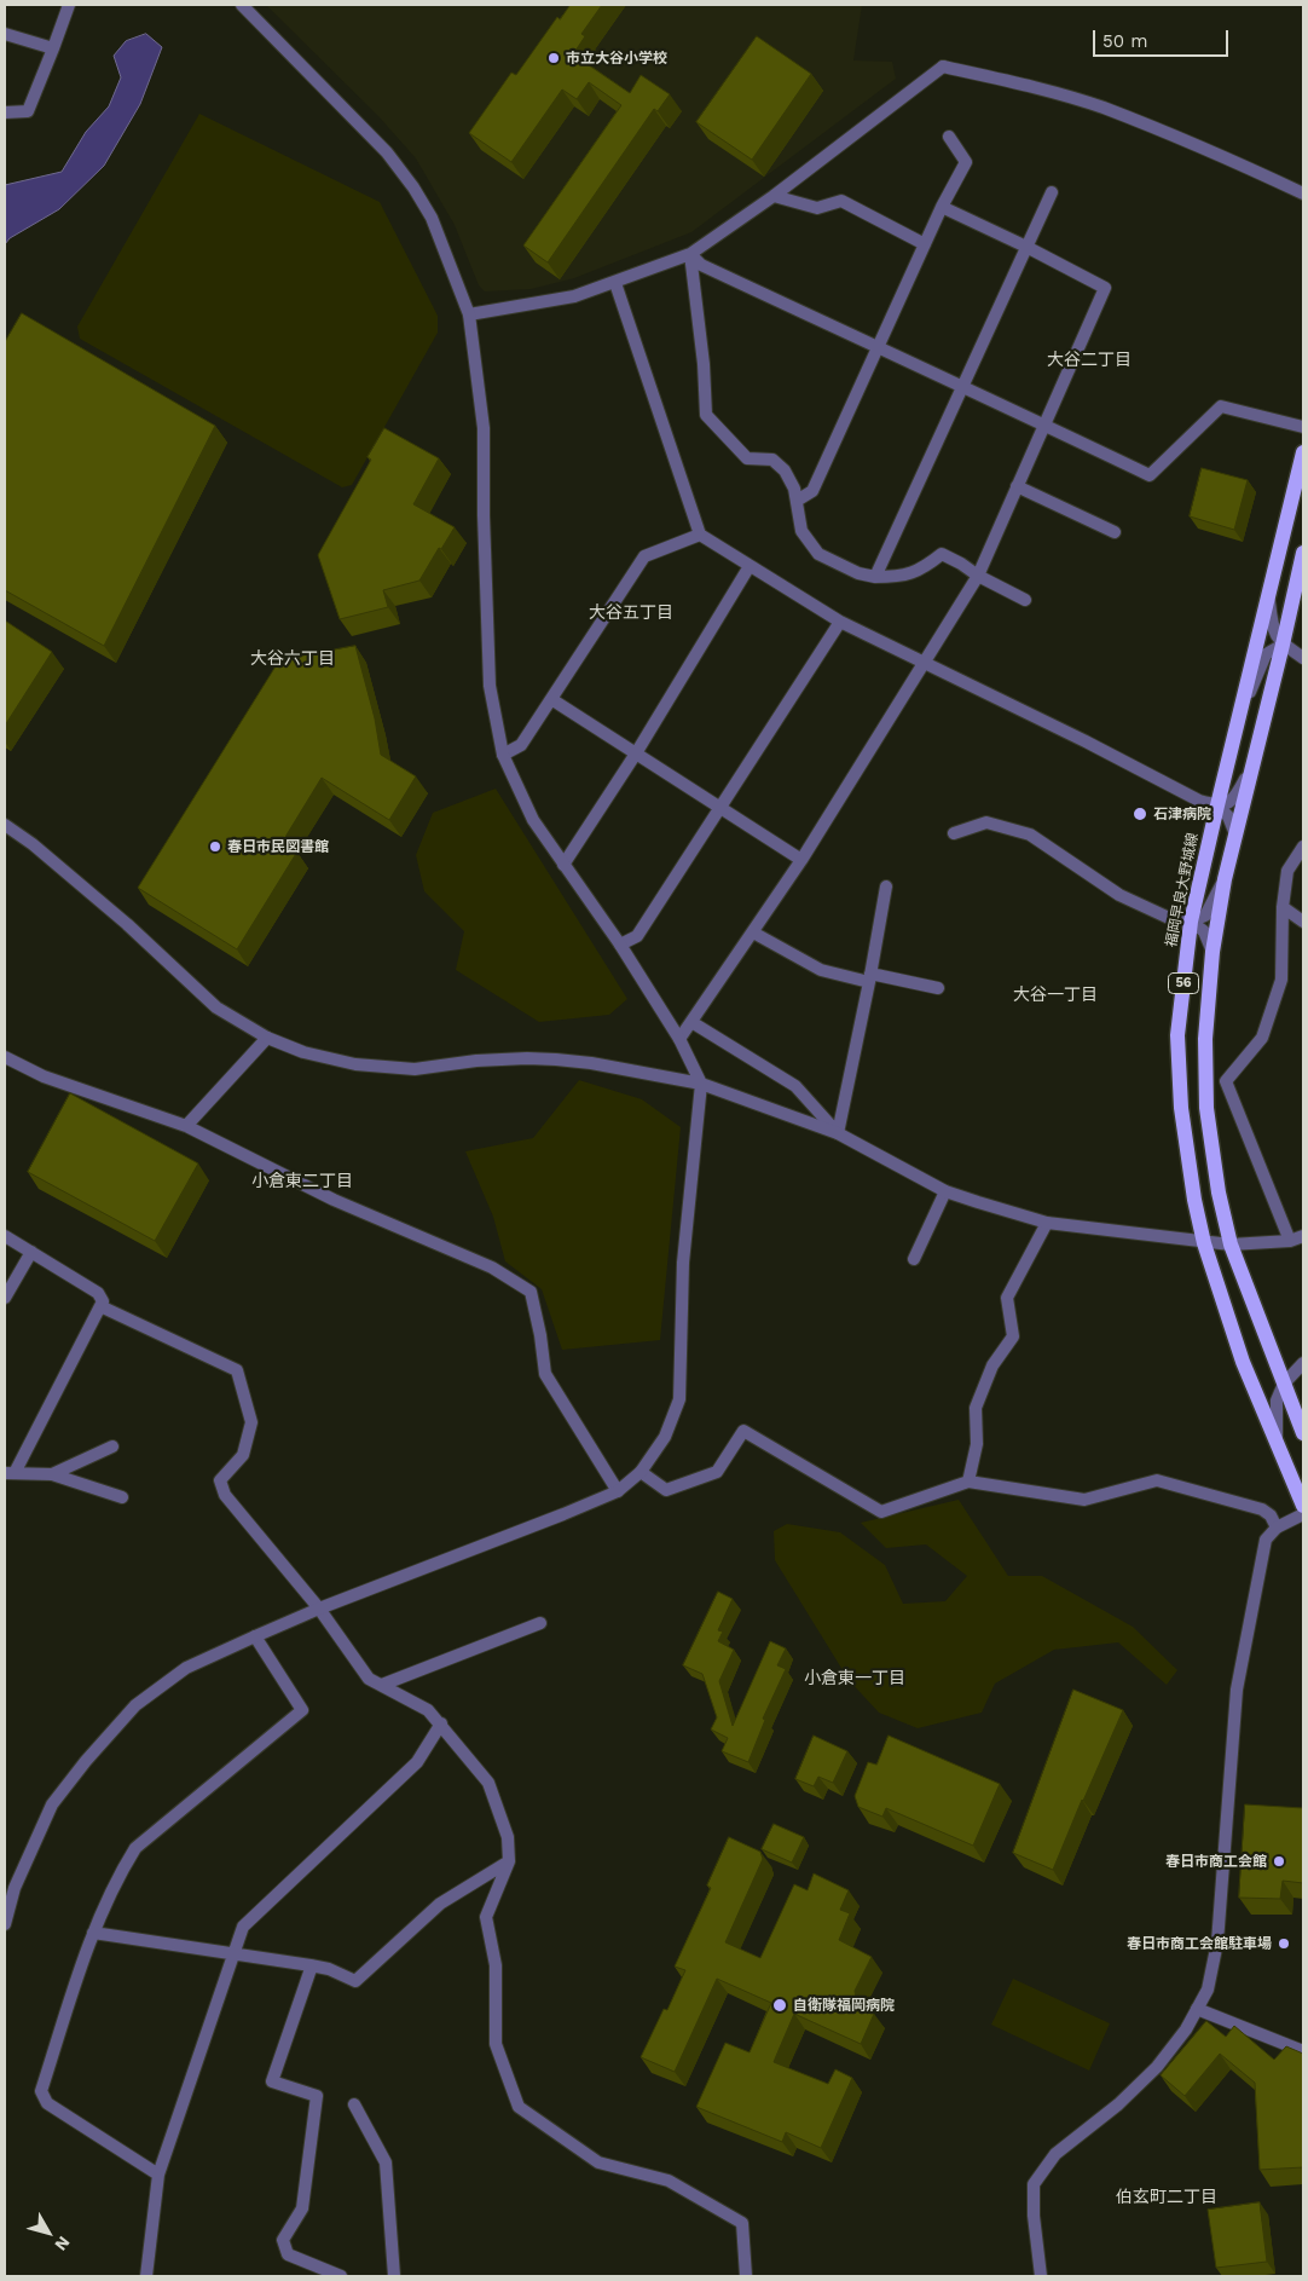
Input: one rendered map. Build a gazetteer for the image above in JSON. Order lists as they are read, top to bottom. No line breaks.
{"streets":{"main road":["福岡早良大野城線","56"]},"districts":["大谷二丁目","大谷五丁目","大谷六丁目","大谷一丁目","小倉東二丁目","小倉東一丁目","伯玄町二丁目"],"places":["市立大谷小学校","石津病院","春日市民図書館","春日市商工会館","春日市商工会館駐車場","自衛隊福岡病院"],"scale_bar":"50 m","north":"bottom right"}
